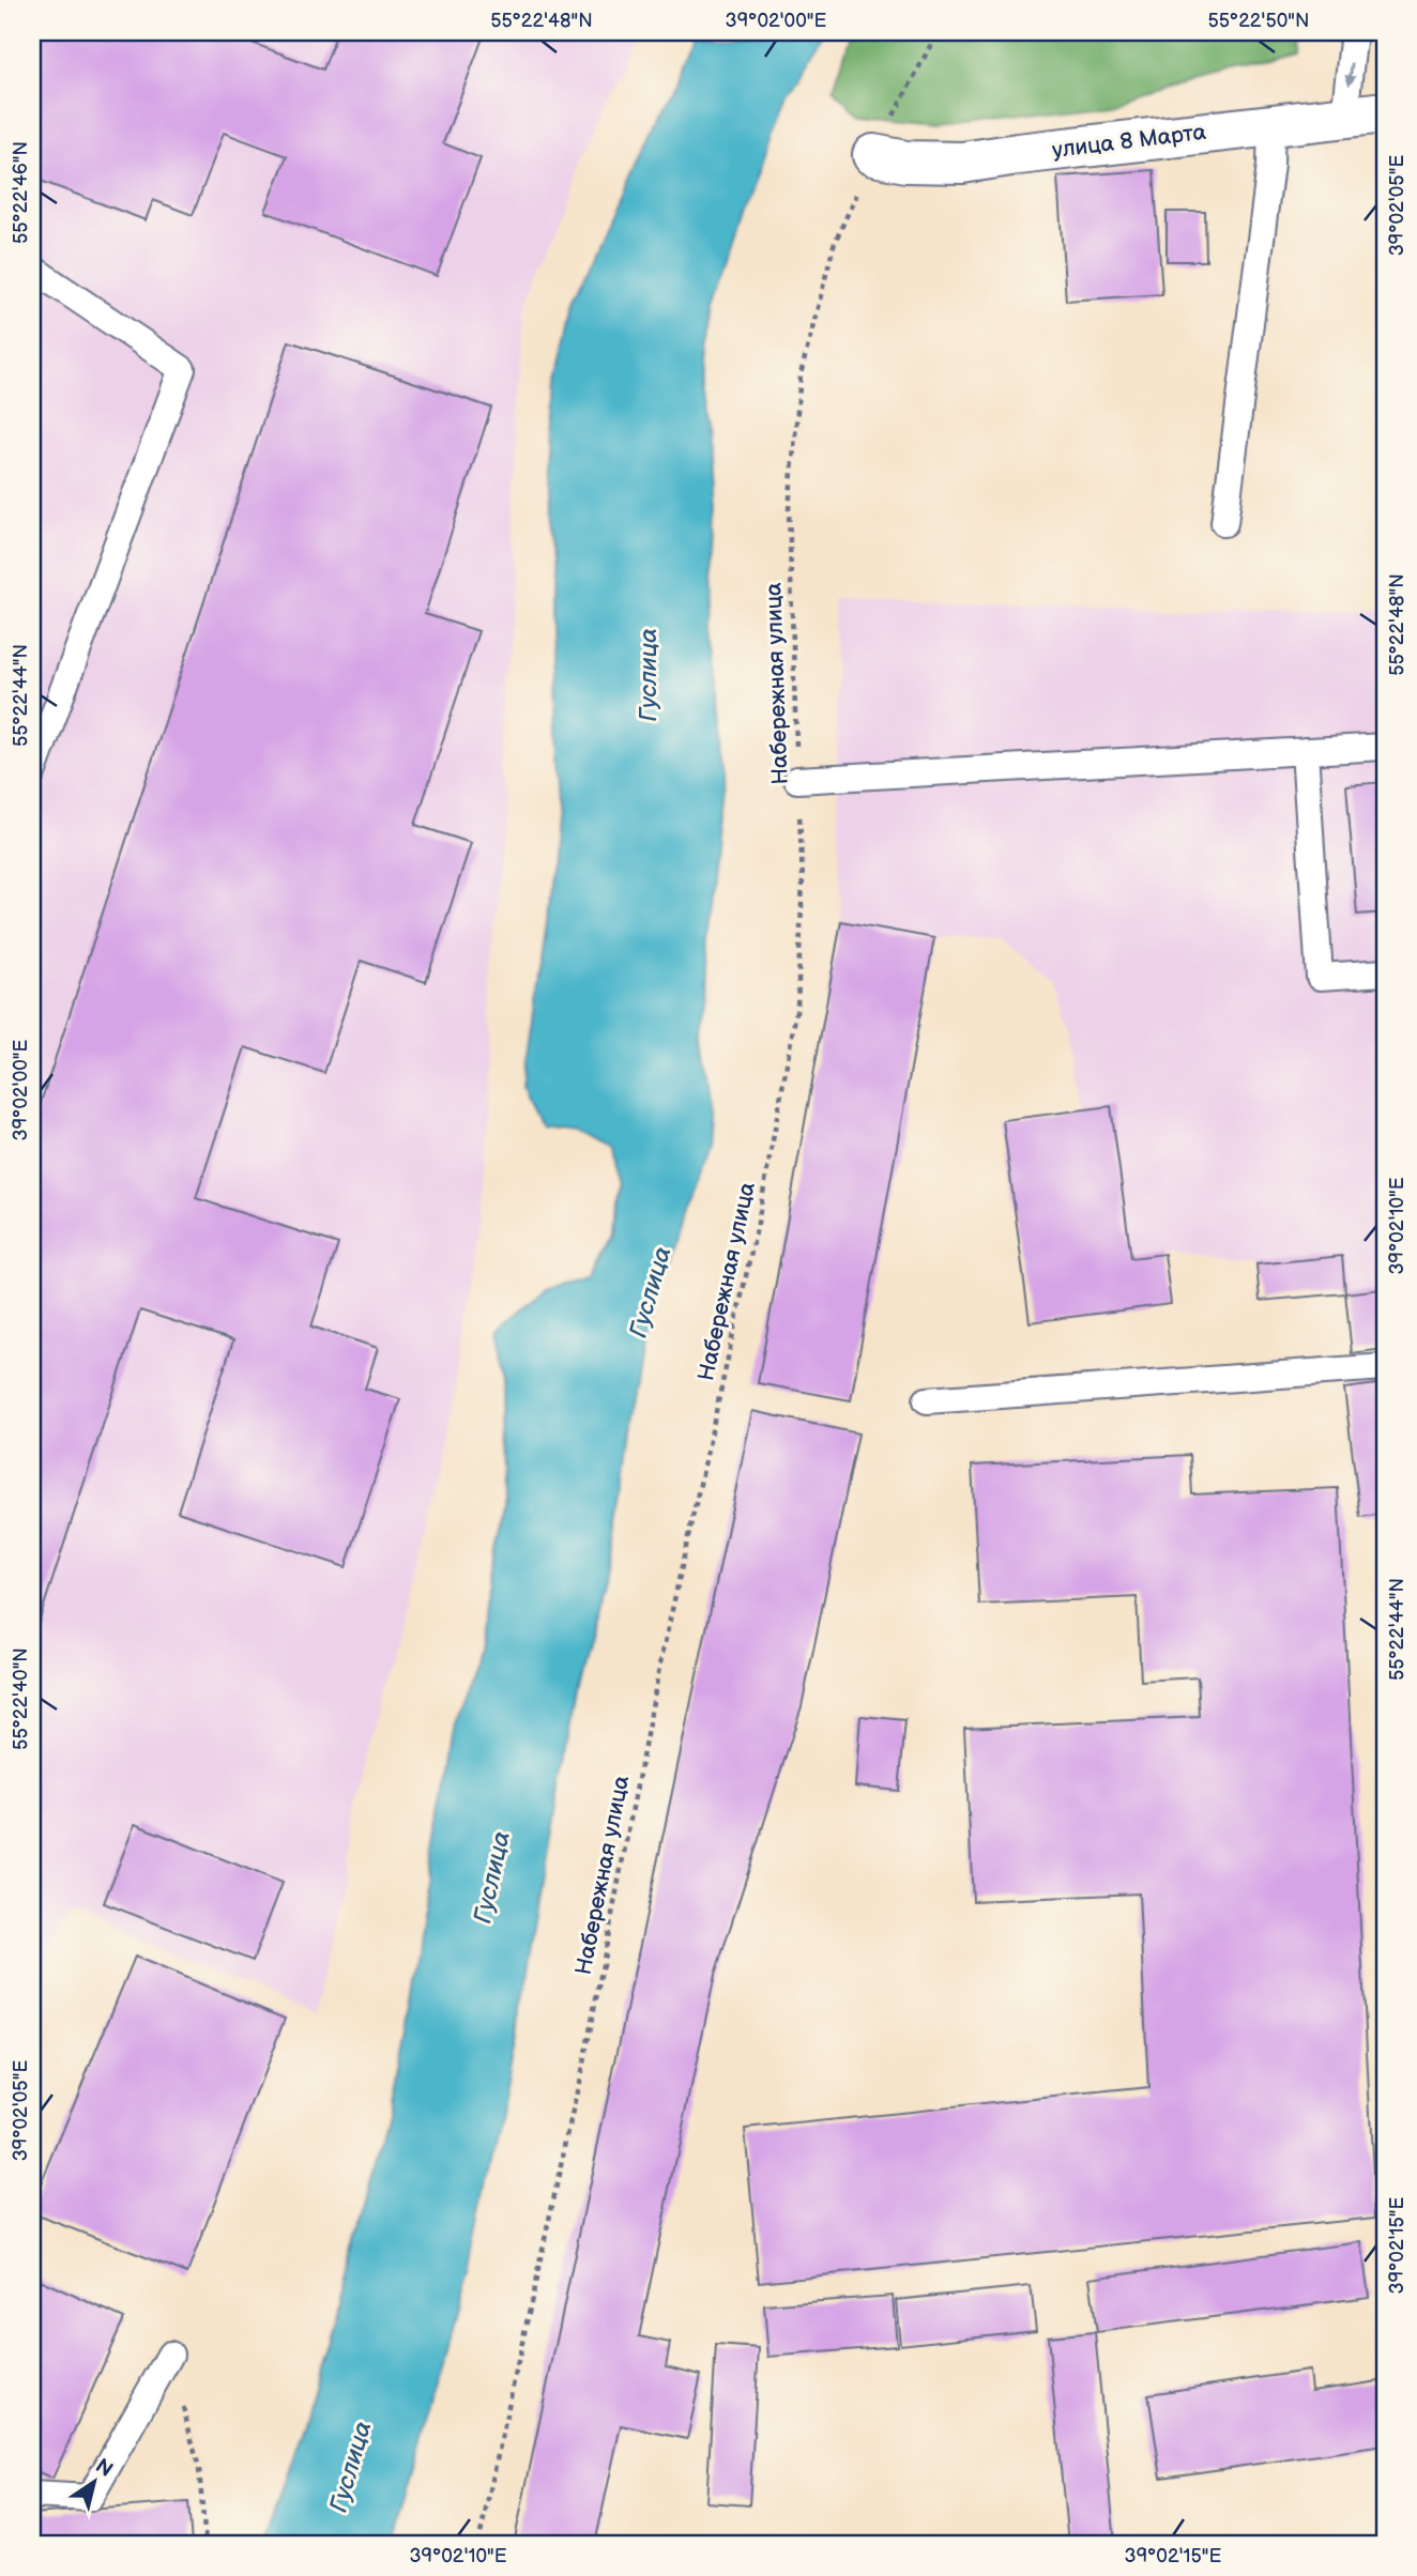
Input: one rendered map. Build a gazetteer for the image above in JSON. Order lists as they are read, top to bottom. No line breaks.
{"streets":{"street":["улица 8 Марта"],"path":["Набережная улица"]},"crossings":[["улица 8 Марта","Набережная улица"]],"water":["Гуслица"],"north":"top right","coordinates":["55°22'48\"N","39°02'00\"E","55°22'50\"N","55°22'46\"N","39°02'05\"E","55°22'44\"N","39°02'10\"E","55°22'40\"N","39°02'15\"E"]}
